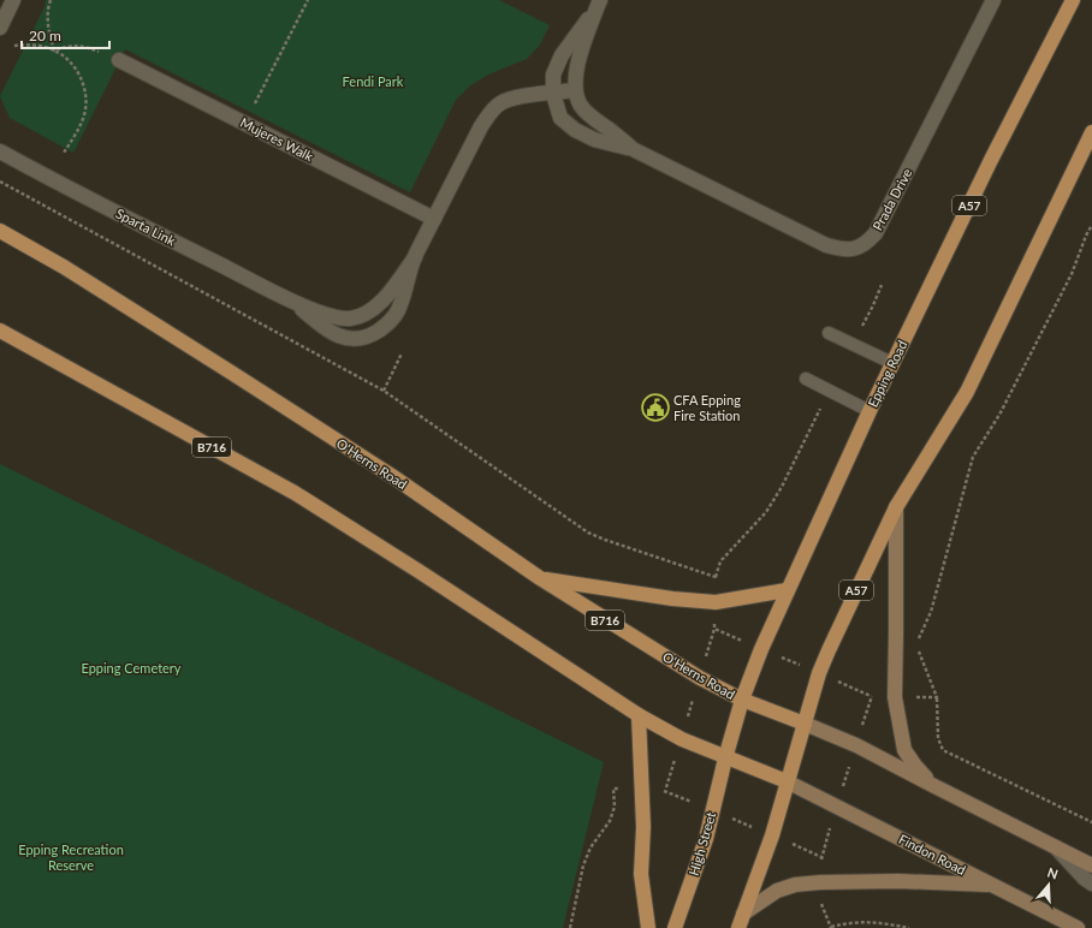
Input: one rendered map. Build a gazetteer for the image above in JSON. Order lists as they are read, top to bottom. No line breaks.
{"streets":{"main road":["A57","Epping Road","B716","O'Herns Road","High Street","Findon Road"],"street":["Mujeres Walk","Prada Drive","Sparta Link"]},"crossings":[["Mujeres Walk","Sparta Link"],["Prada Drive","Sparta Link"],["A57","O'Herns Road"],["A57","Findon Road"],["Epping Road","B716"],["Epping Road","O'Herns Road"],["Epping Road","High Street"],["B716","High Street"]],"parks":["Fendi Park","Epping Cemetery","Epping Recreation Reserve"],"places":{"public building":["CFA Epping Fire Station"]},"scale_bar":"20 m","north":"top"}
